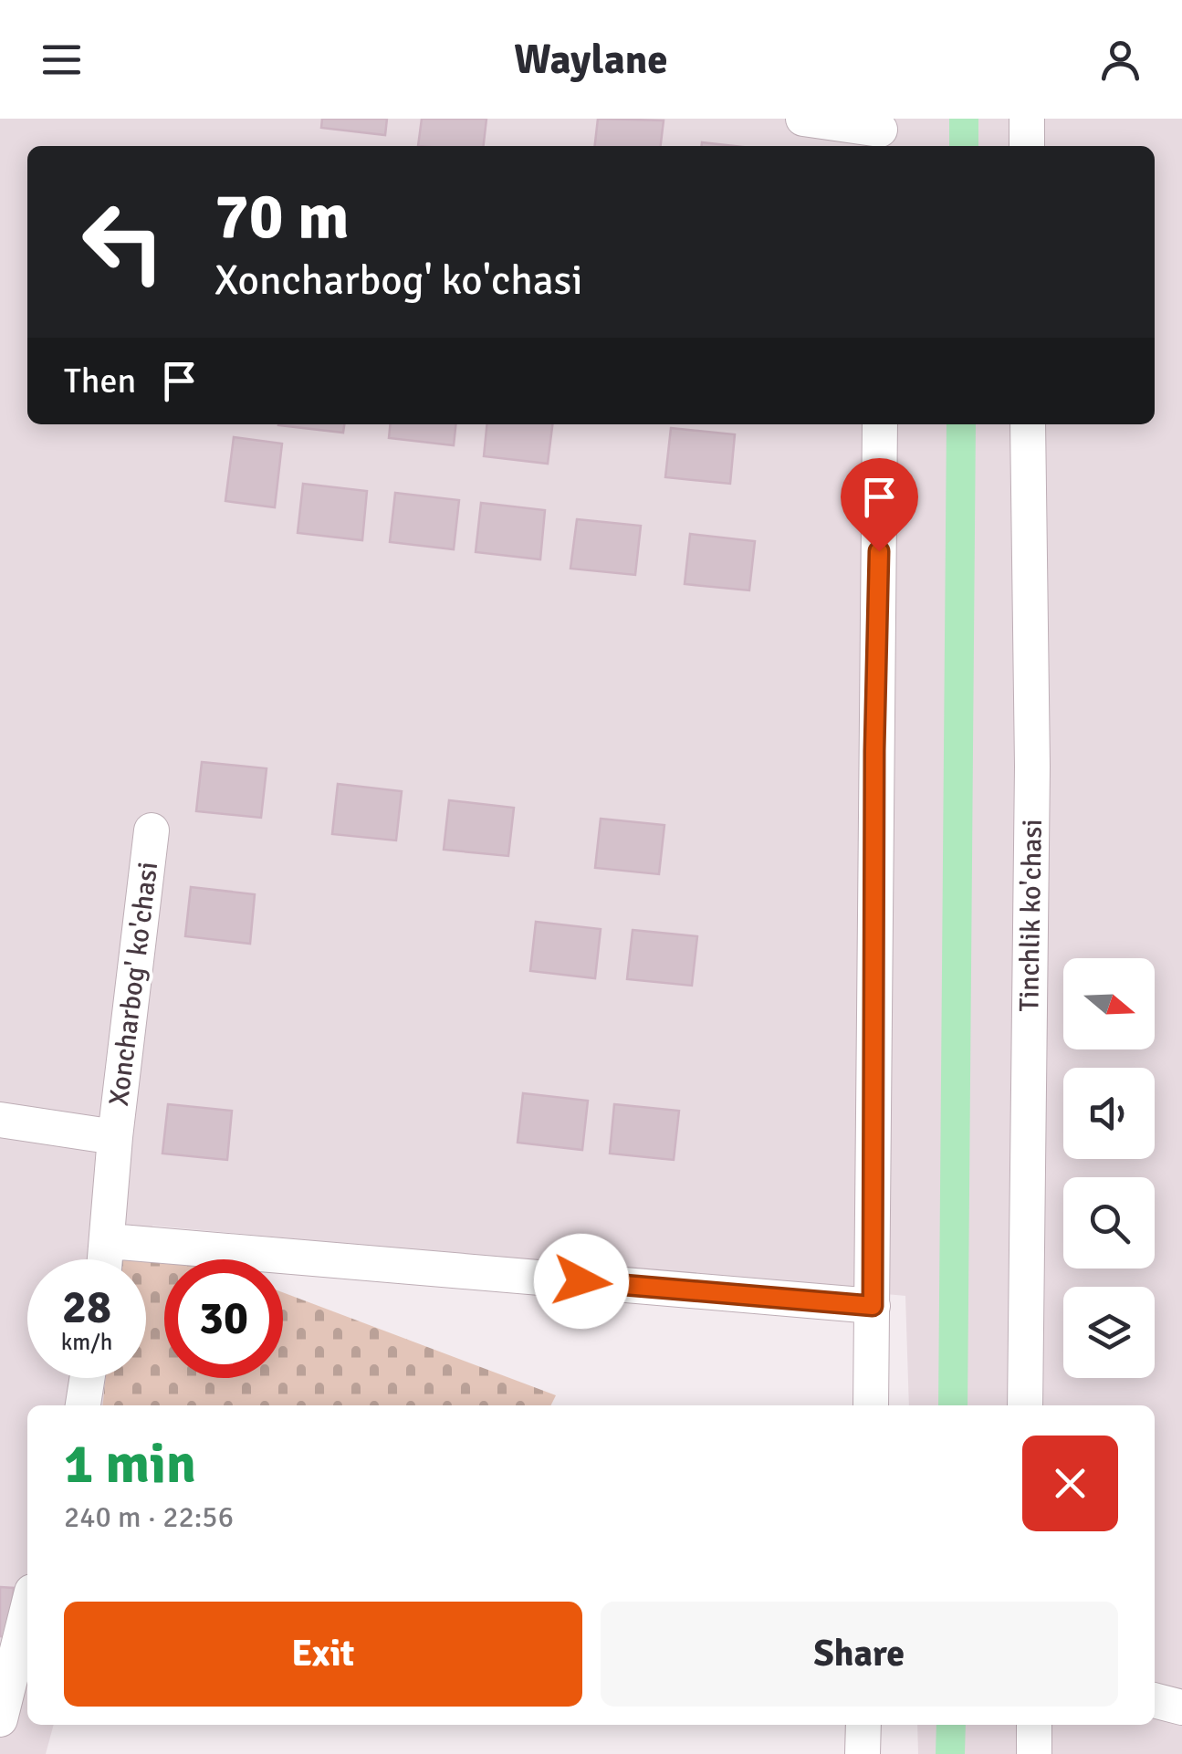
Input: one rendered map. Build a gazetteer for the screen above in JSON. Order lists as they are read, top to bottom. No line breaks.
{"streets":{"street":["Tinchlik ko'chasi","Xoncharbog' ko'chasi"]},"north":"right","page":{"header":"Waylane","turn":["70 m","Xoncharbog' ko'chasi"],"then":"Then","speed":"28 km/h","limit":"30","heading":["1 min","240 m · 22:56"],"buttons":["Exit","Share"]}}
